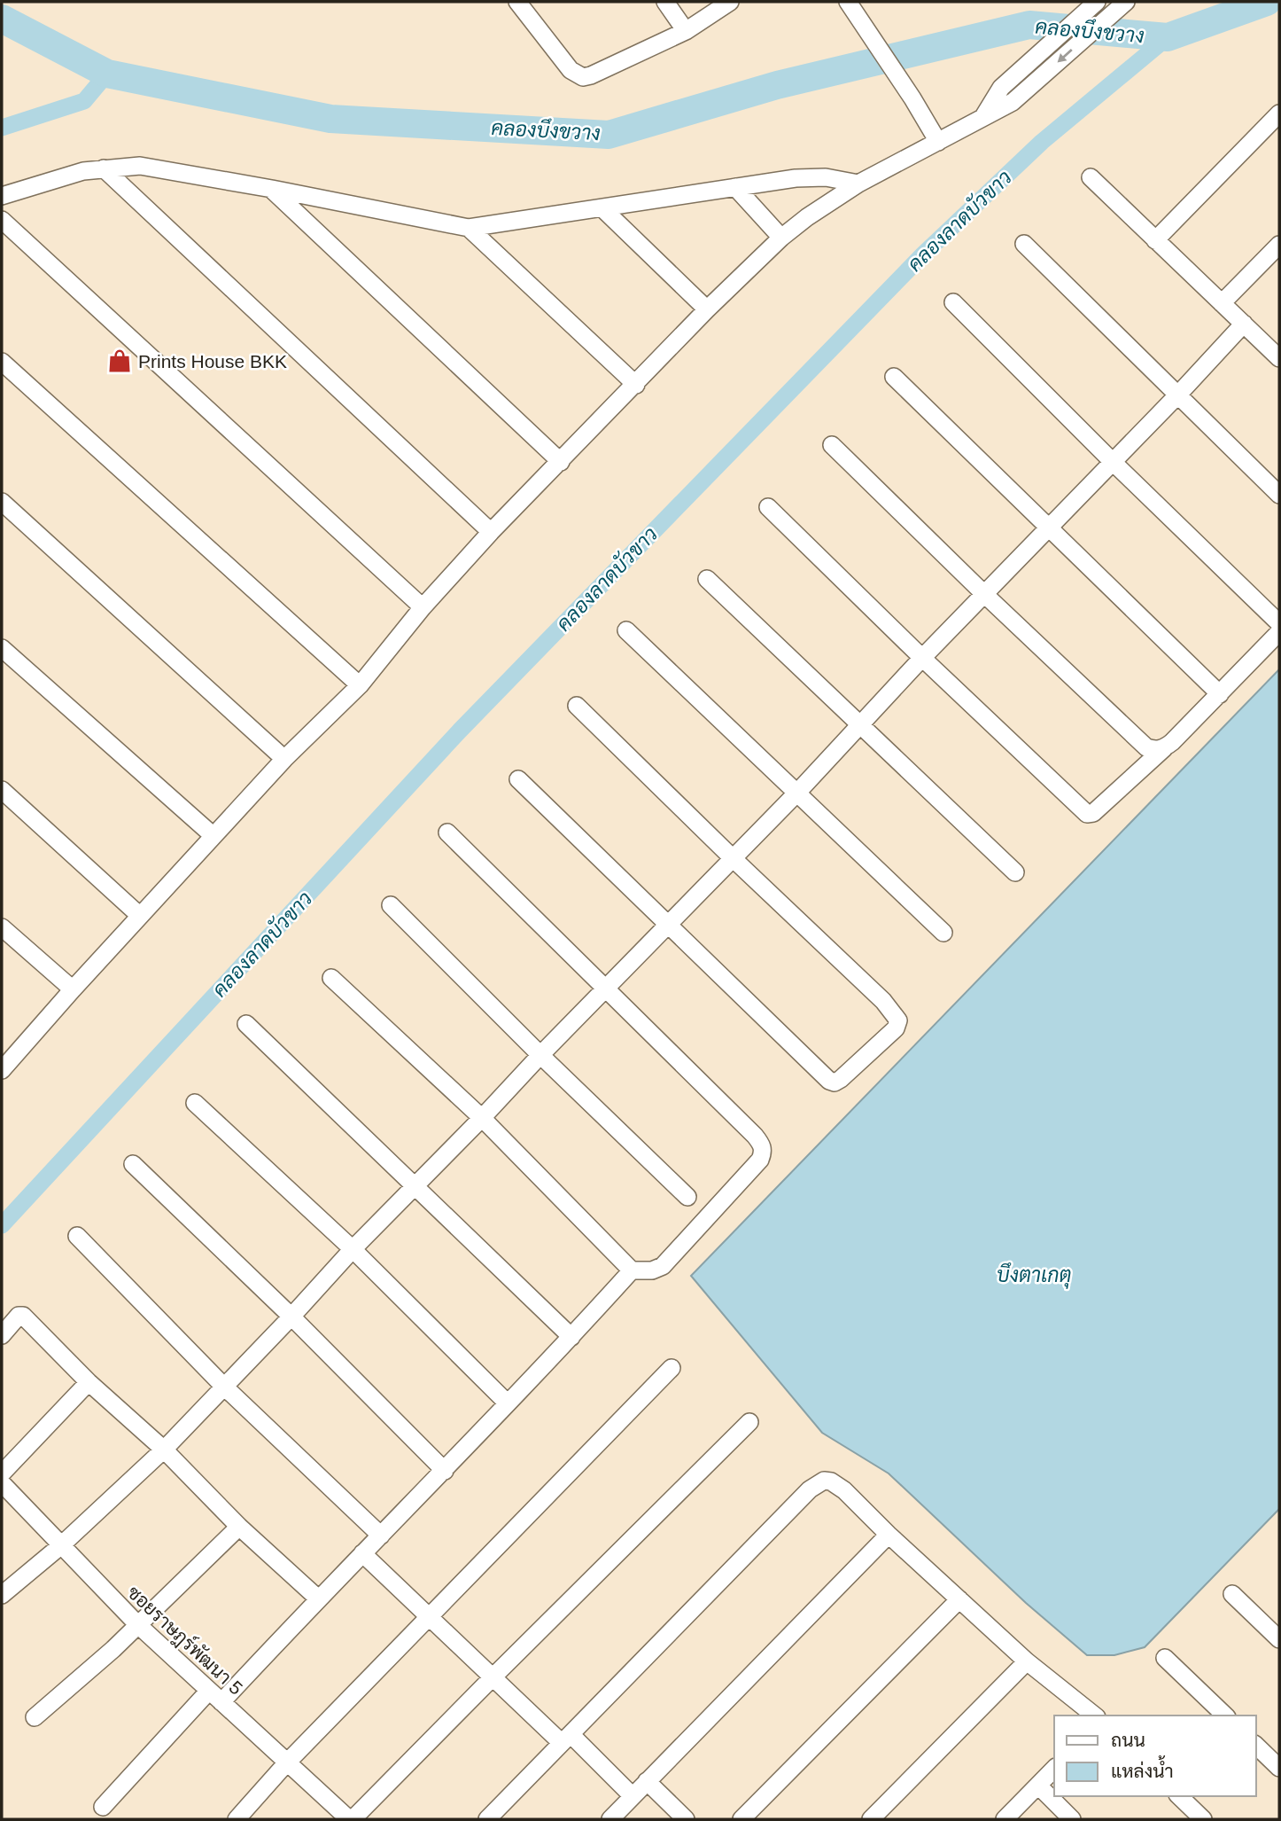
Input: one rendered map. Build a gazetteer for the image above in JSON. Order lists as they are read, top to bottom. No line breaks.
{"streets":{"street":["ซอยราษฎร์พัฒนา 5"]},"water":["คลองบึงขวาง","คลองลาดบัวขาว","บึงตาเกตุ"],"places":{"shop":["Prints House BKK"]},"legend":["ถนน","แหล่งน้ำ"]}
